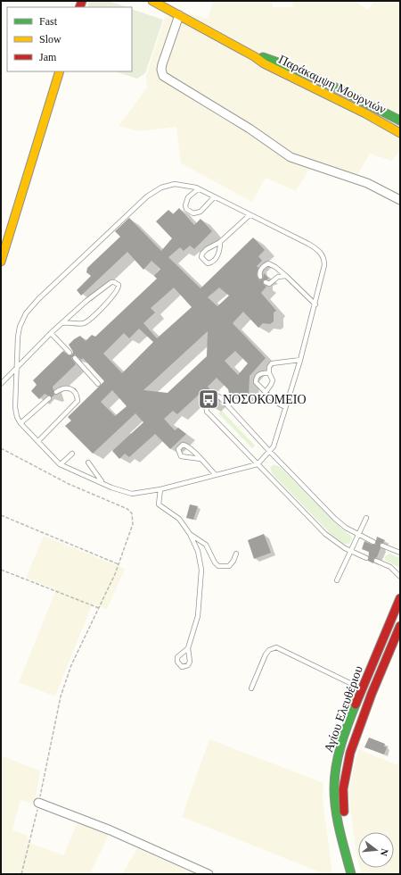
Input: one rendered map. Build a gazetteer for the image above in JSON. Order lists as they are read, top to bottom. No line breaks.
{"streets":{"main road":["Παράκαμψη Μουρνιών","Αγίου Ελευθέριου"]},"places":{"bus stop":["ΝΟΣΟΚΟΜΕΙΟ"]},"legend":["Fast","Slow","Jam"],"north":"right"}
